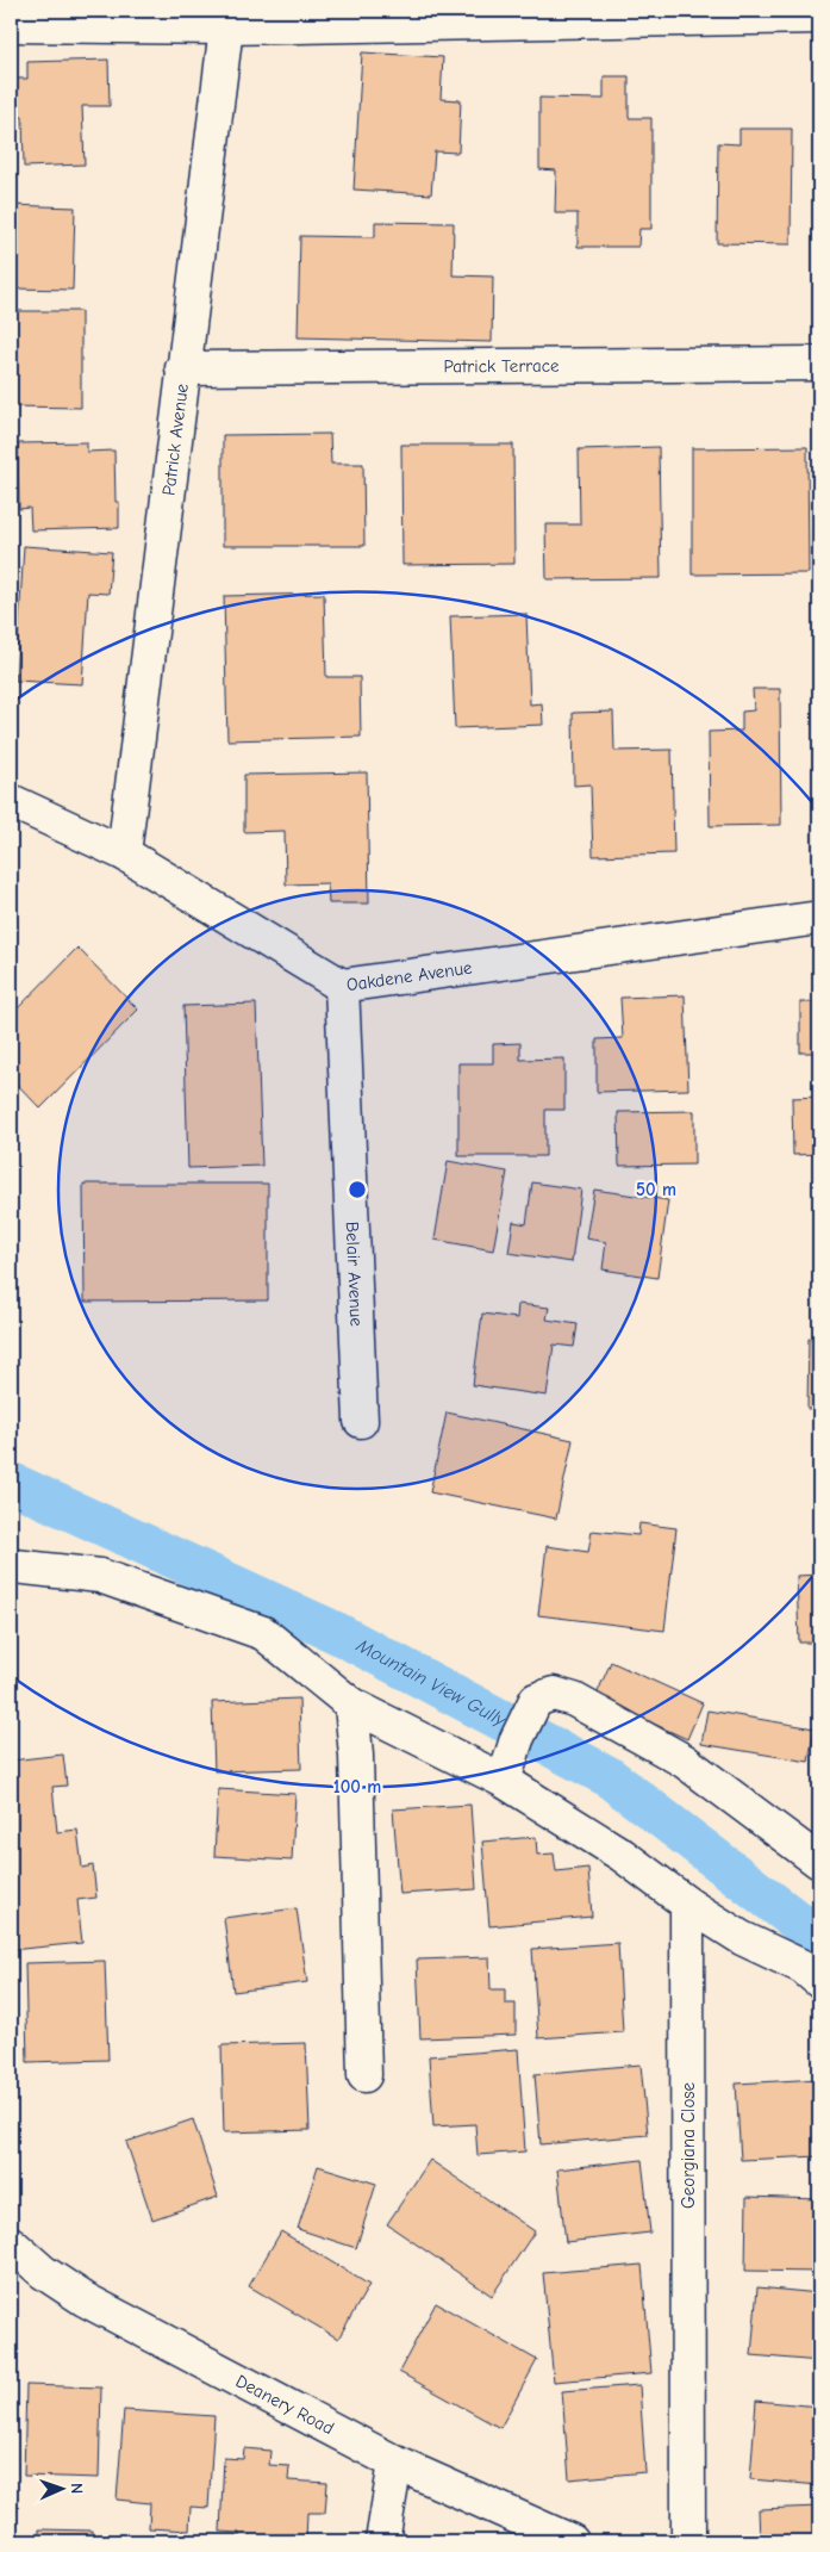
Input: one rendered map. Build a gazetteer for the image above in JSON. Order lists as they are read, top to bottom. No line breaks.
{"streets":{"street":["Patrick Terrace","Patrick Avenue","Oakdene Avenue","Belair Avenue","Georgiana Close","Deanery Road"]},"crossings":[["Patrick Terrace","Patrick Avenue"],["Patrick Avenue","Oakdene Avenue"],["Oakdene Avenue","Belair Avenue"]],"water":["Mountain View Gully"],"north":"right","rings":["50 m","100 m"]}
